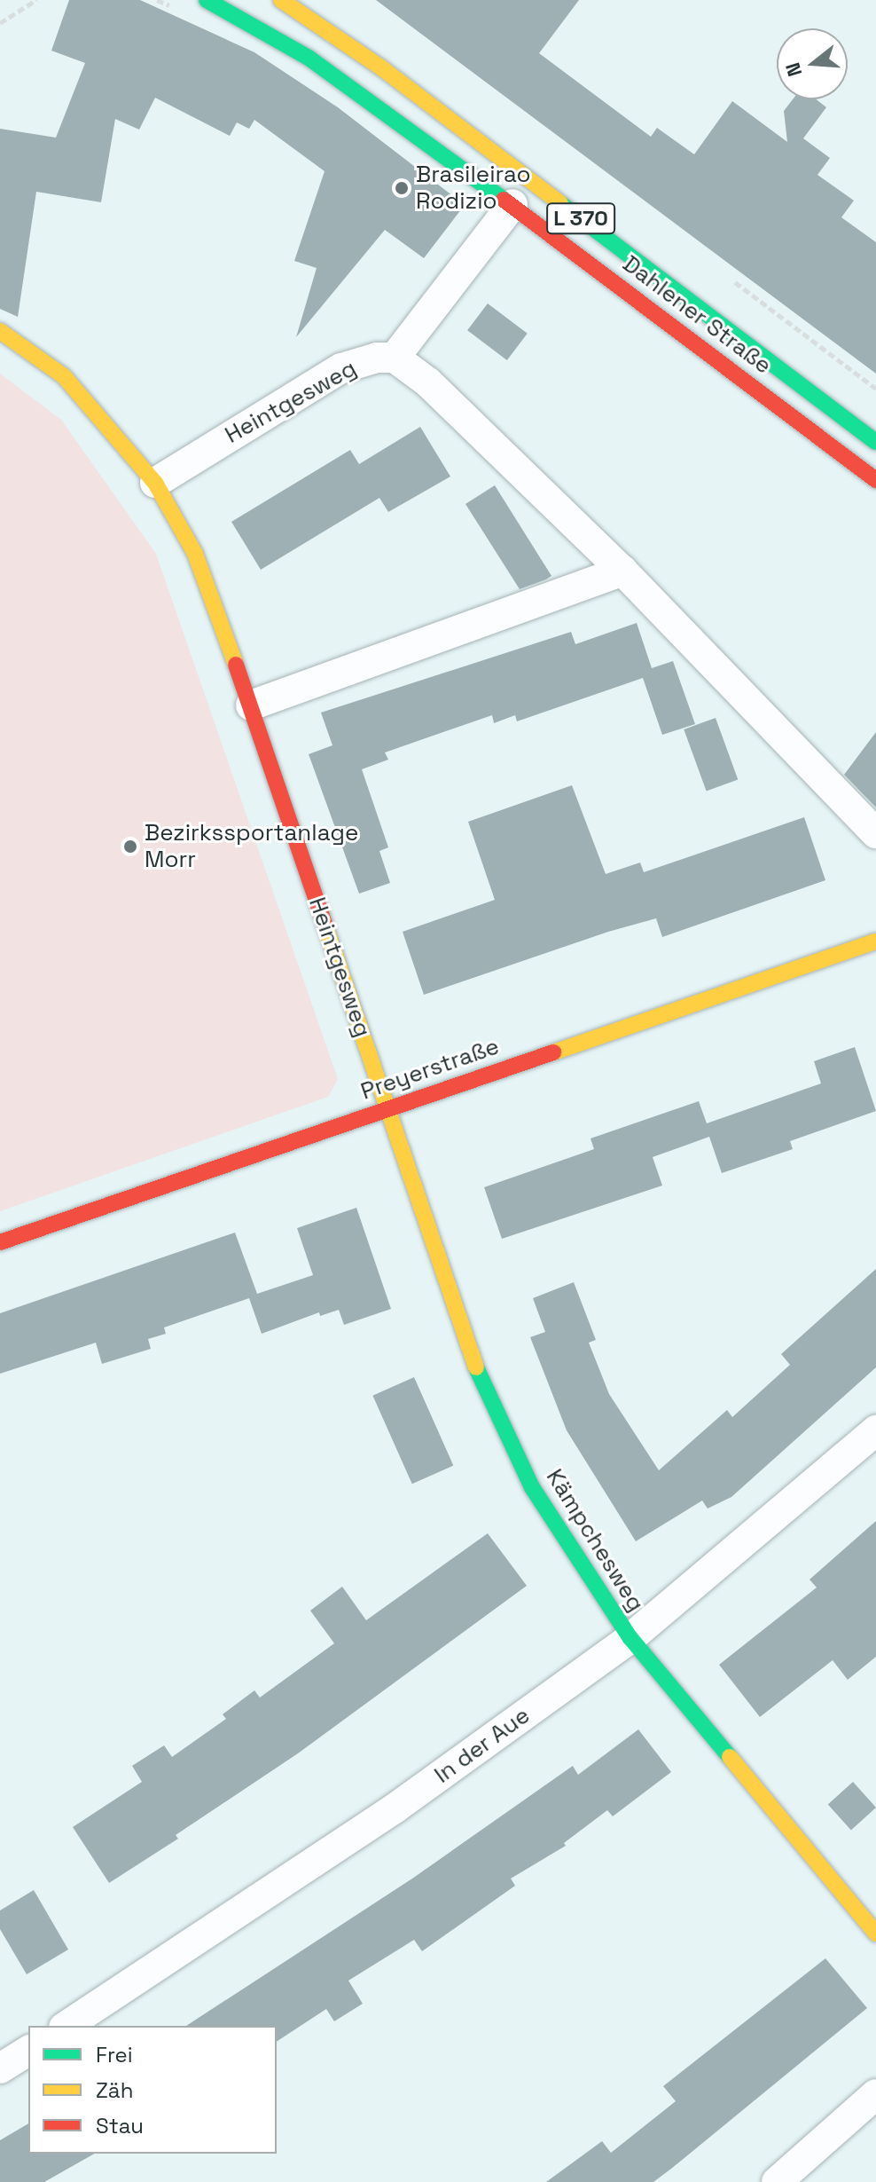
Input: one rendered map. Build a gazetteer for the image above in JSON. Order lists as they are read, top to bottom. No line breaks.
{"streets":{"street":["L 370","Dahlener Straße","Heintgesweg","Preyerstraße","Kämpchesweg","In der Aue"]},"crossings":[["Heintgesweg","Preyerstraße"],["Heintgesweg","Kämpchesweg"],["Preyerstraße","Kämpchesweg"],["Kämpchesweg","In der Aue"]],"places":["Brasileirao Rodizio","Bezirkssportanlage Morr"],"legend":["Frei","Zäh","Stau"],"north":"left"}
